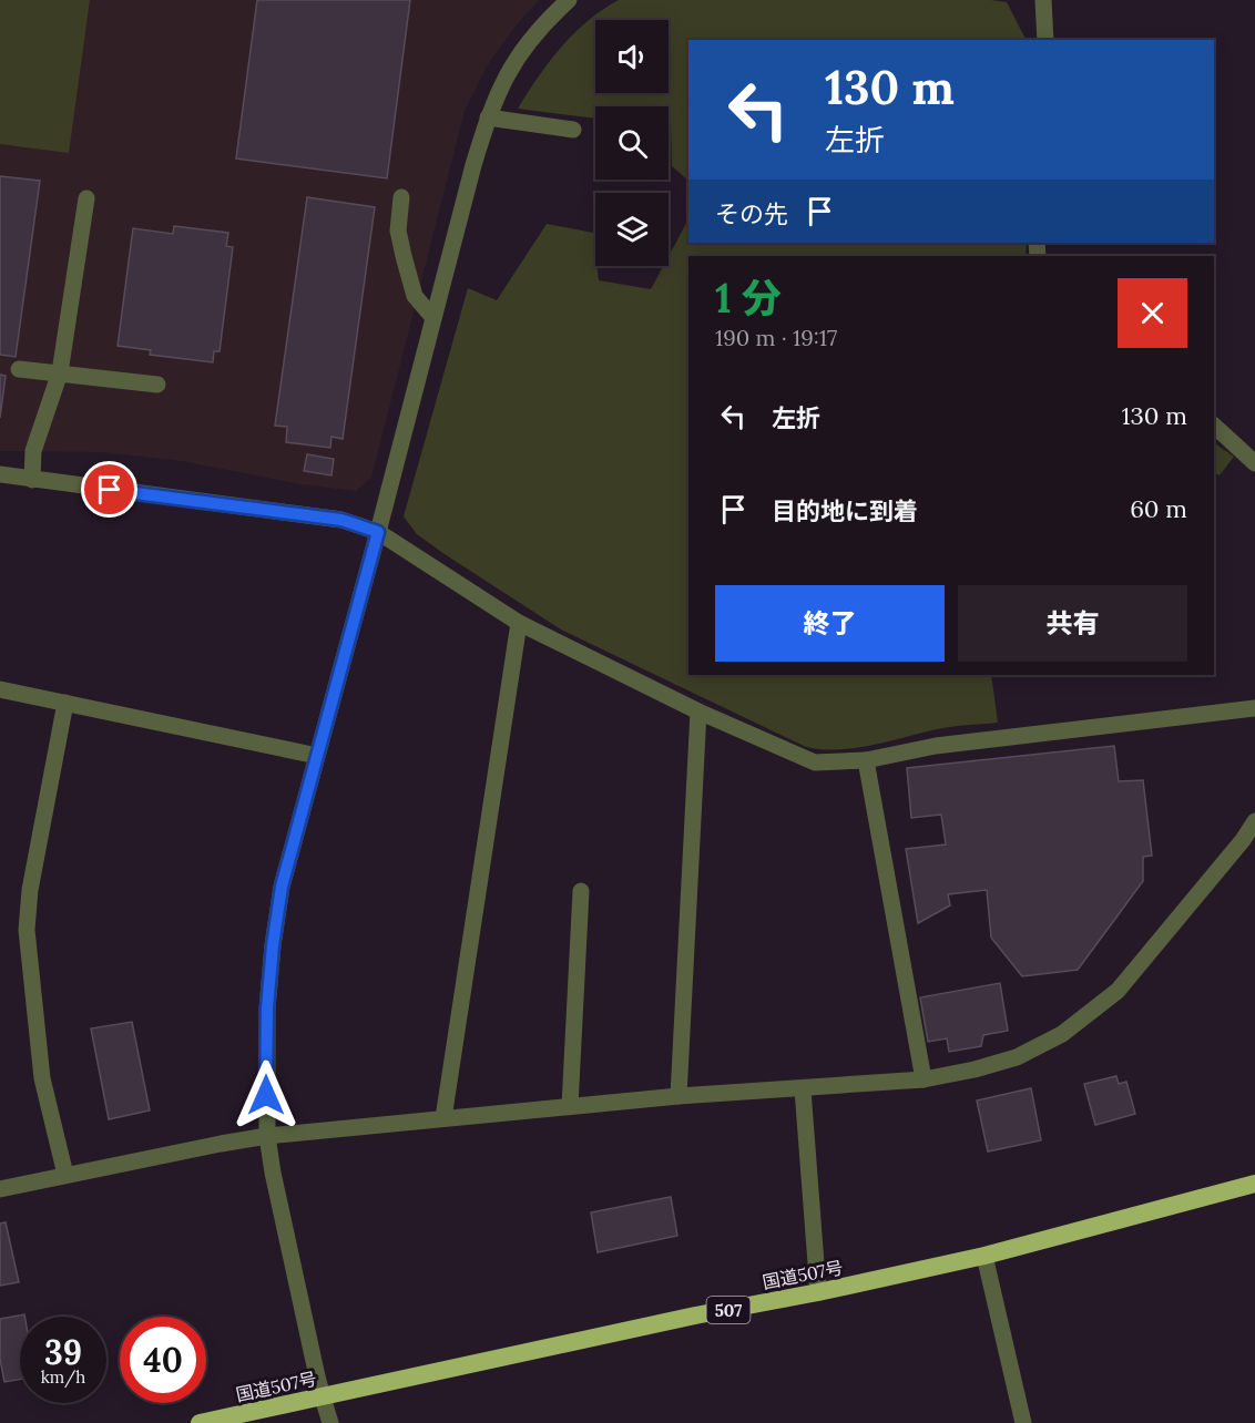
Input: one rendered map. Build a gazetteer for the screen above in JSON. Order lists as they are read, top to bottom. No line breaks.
{"streets":{"highway":["国道507号","507"]},"page":{"turn":["130 m","左折"],"then":"その先","heading":["1 分","190 m · 19:17"],"list":[{"name":"左折","value":"130 m"},{"name":"目的地に到着","value":"60 m"}],"buttons":["終了","共有"],"speed":"39 km/h","limit":"40"}}
